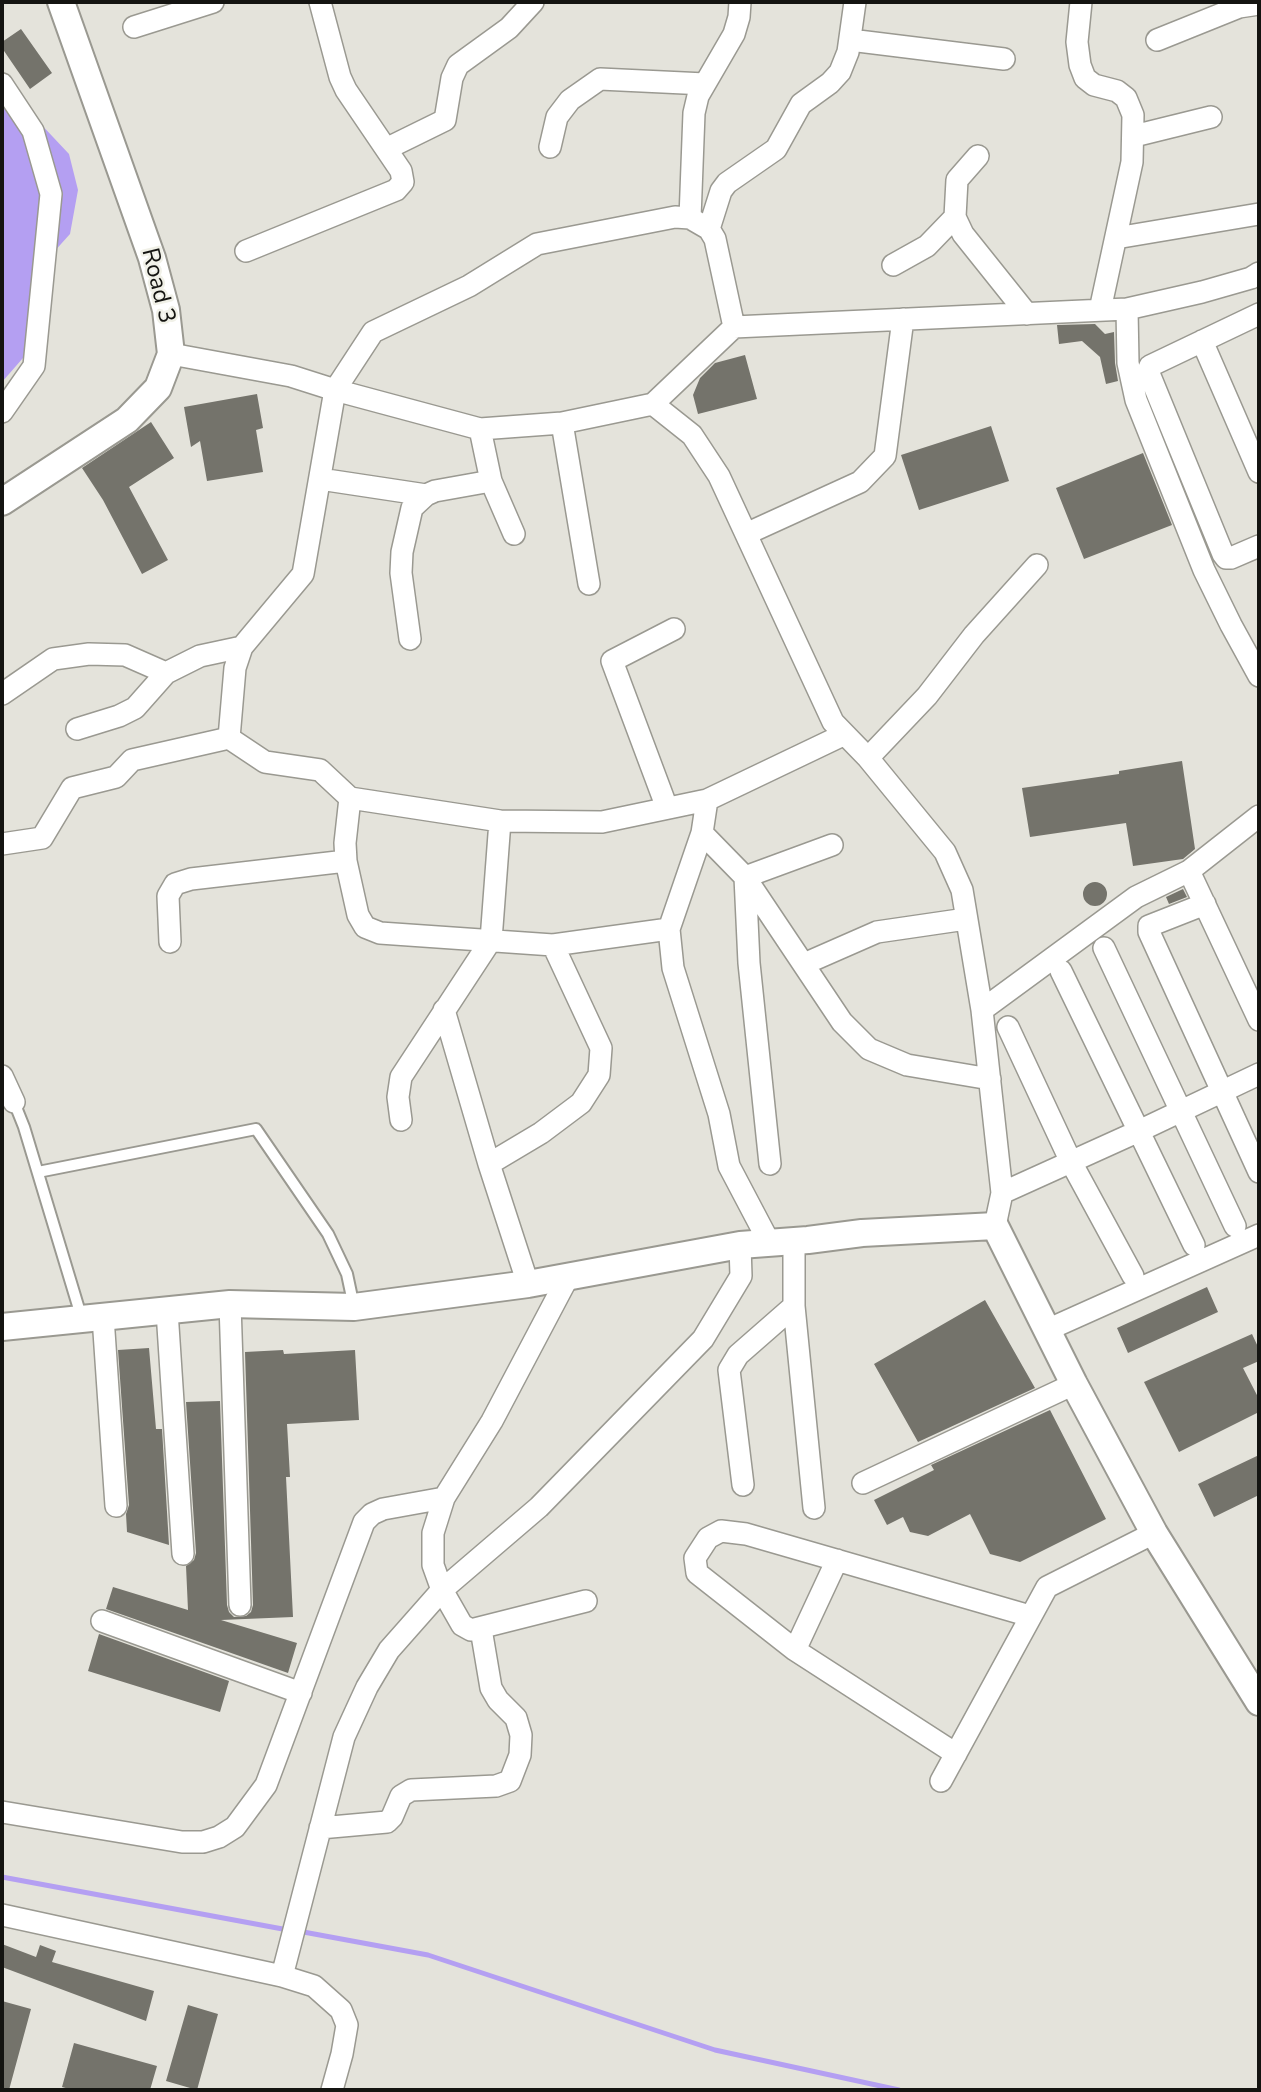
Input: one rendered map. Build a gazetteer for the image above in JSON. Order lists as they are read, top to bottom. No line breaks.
{"streets":{"street":["Road 3"]}}
